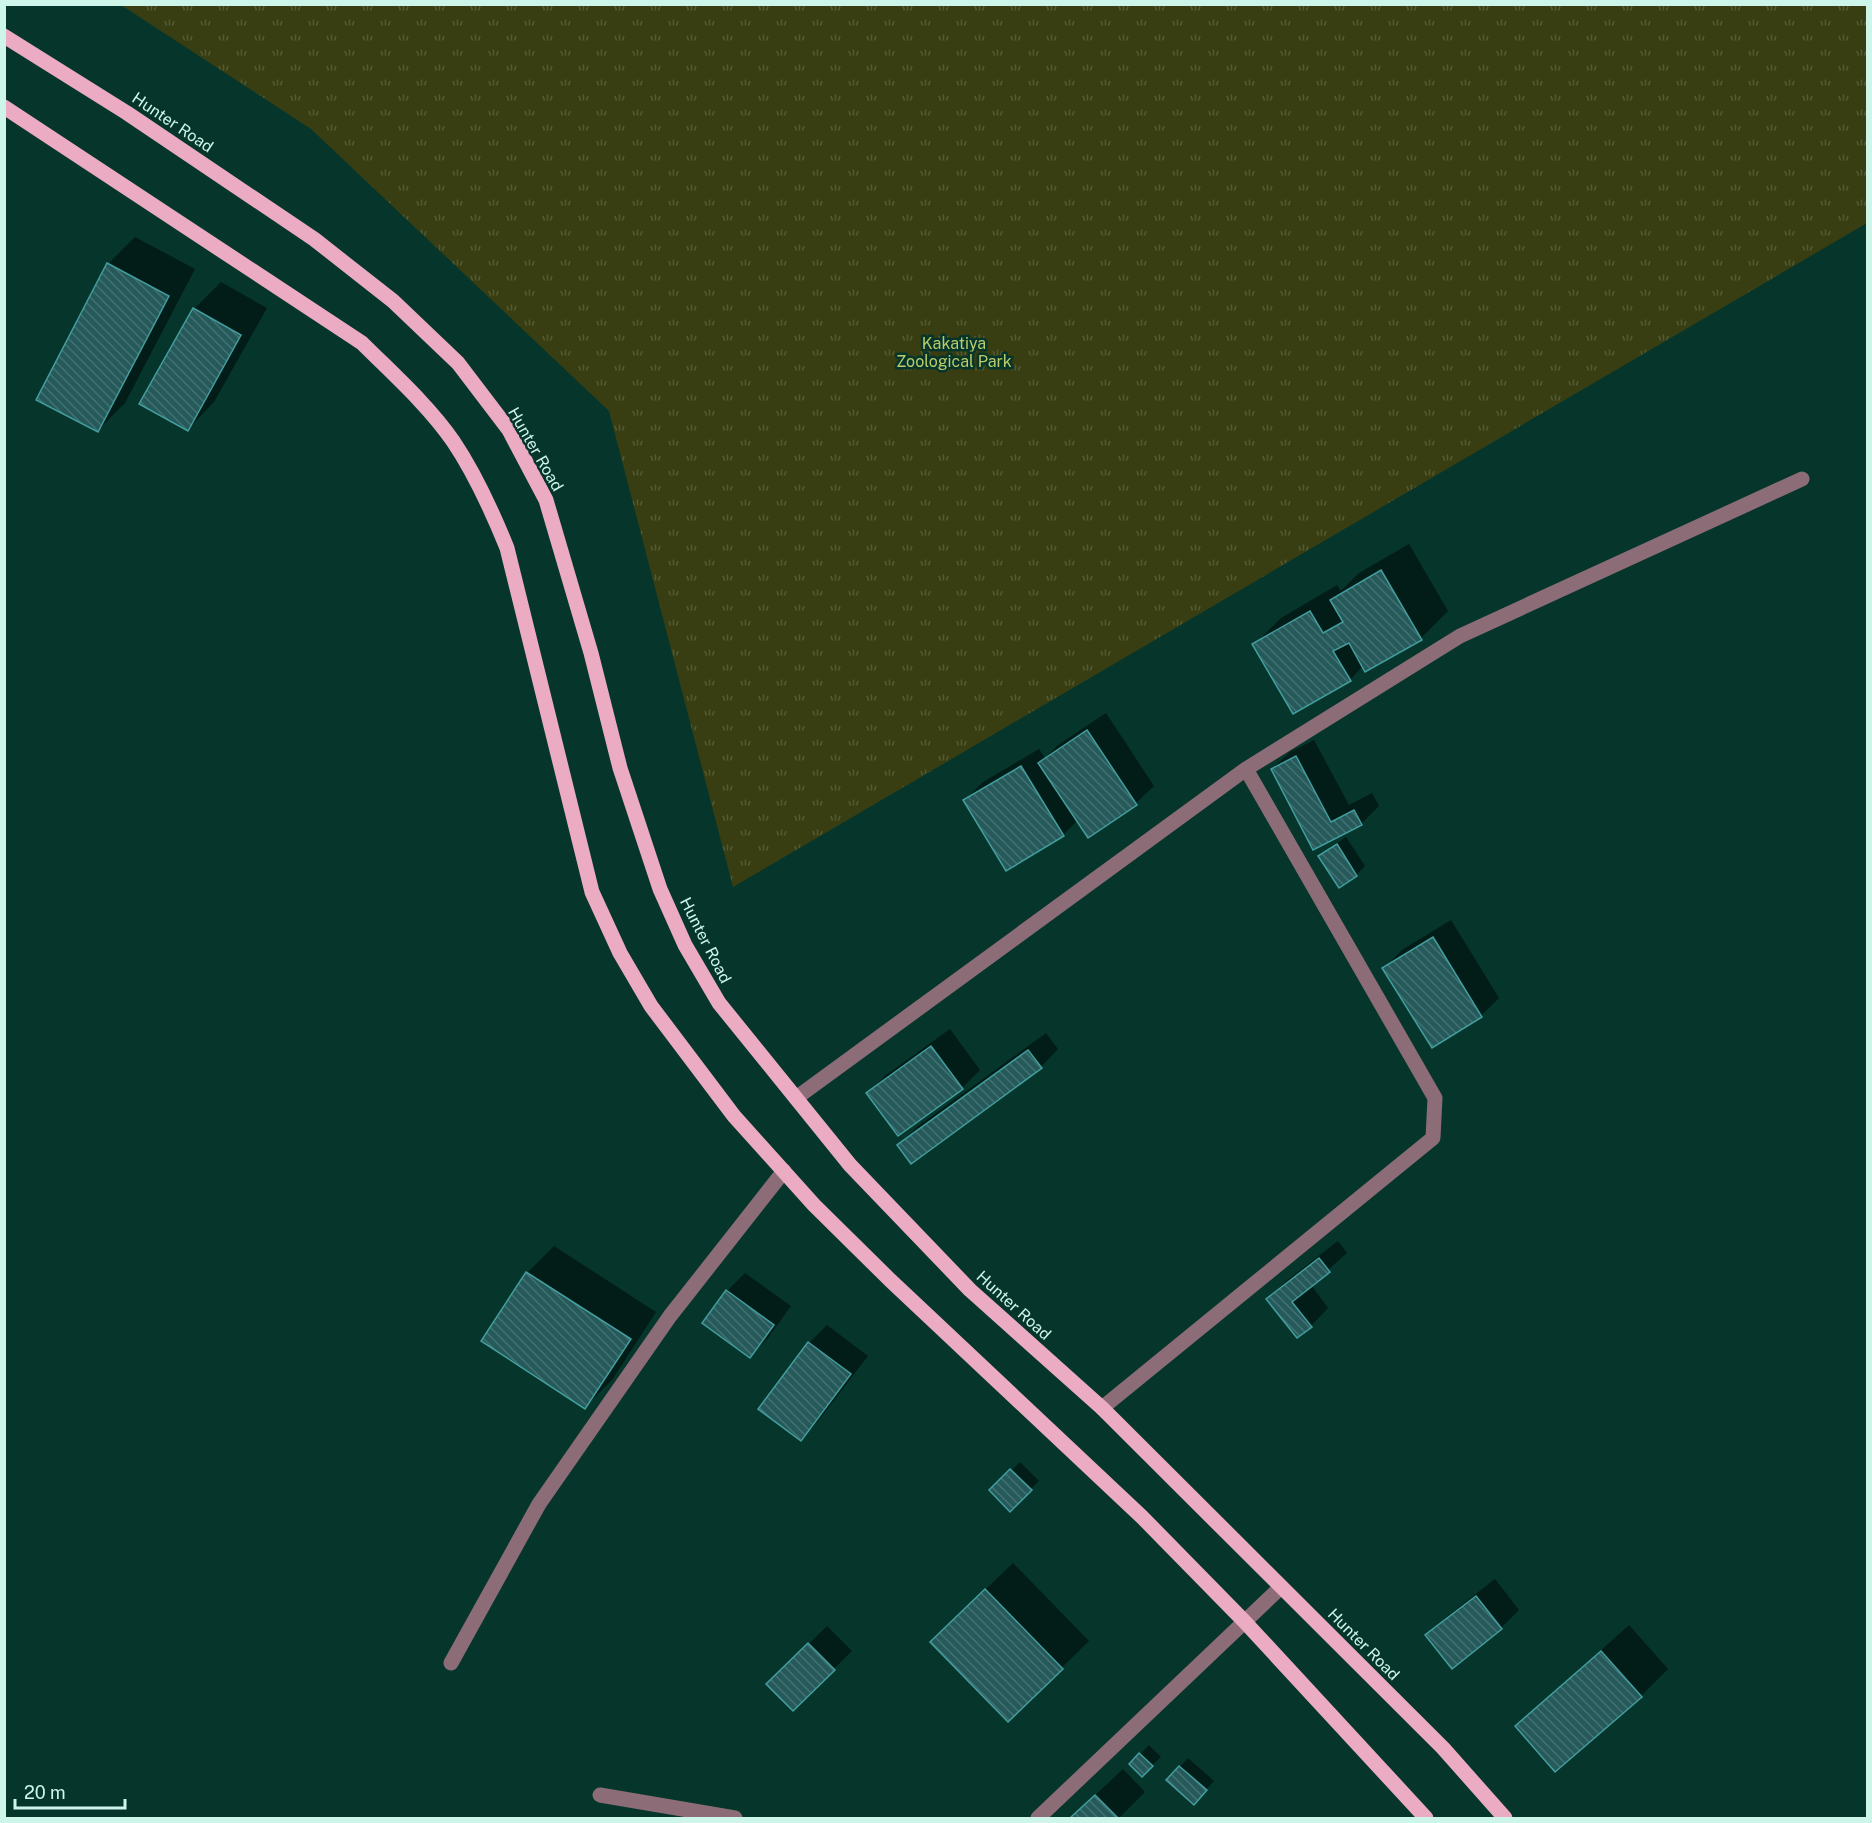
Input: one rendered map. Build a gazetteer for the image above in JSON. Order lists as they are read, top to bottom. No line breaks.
{"streets":{"main road":["Hunter Road"]},"parks":["Kakatiya Zoological Park"],"scale_bar":"20 m"}
